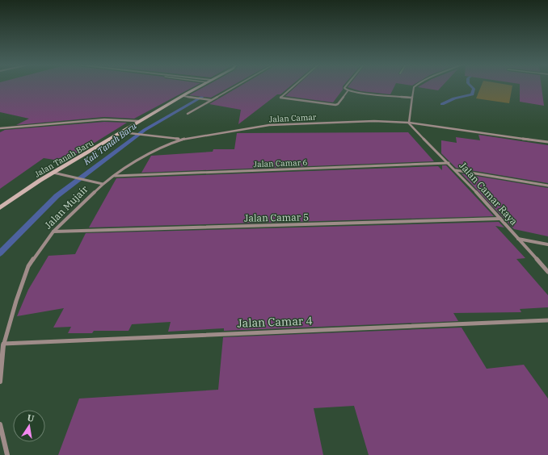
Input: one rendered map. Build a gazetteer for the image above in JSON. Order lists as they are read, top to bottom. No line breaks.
{"streets":{"main road":["Jalan Tanah Baru"],"street":["Jalan Camar","Jalan Camar 6","Jalan Camar Raya","Jalan Mujair","Jalan Camar 5","Jalan Camar 4"]},"crossings":[["Jalan Camar","Jalan Camar Raya"],["Jalan Camar","Jalan Mujair"],["Jalan Camar 6","Jalan Camar Raya"],["Jalan Camar 6","Jalan Mujair"],["Jalan Camar Raya","Jalan Camar 5"],["Jalan Mujair","Jalan Camar 5"],["Jalan Mujair","Jalan Camar 4"]],"water":["Kali Tanah Baru"],"north":"top"}
